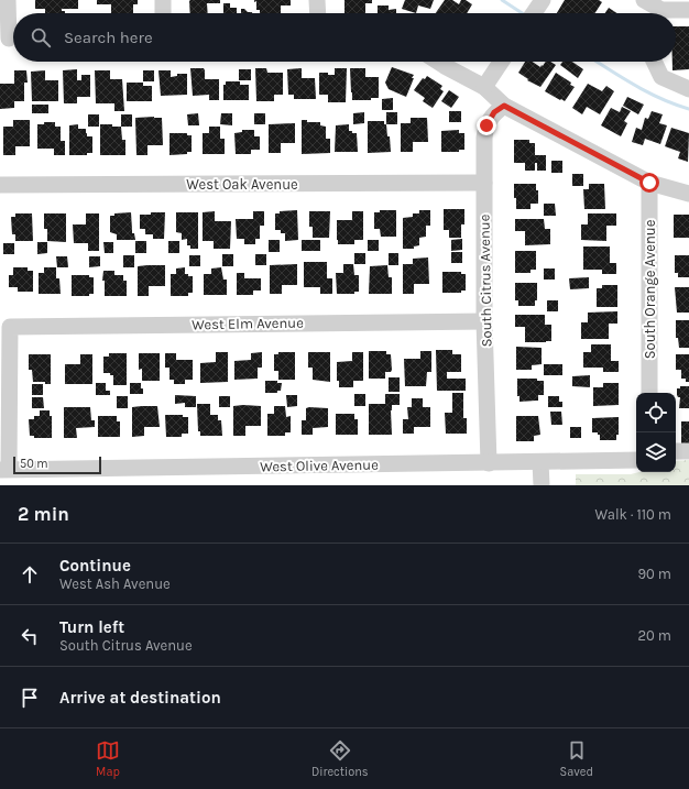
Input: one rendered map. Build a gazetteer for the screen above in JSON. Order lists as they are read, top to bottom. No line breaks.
{"streets":{"street":["West Oak Avenue","South Citrus Avenue","South Orange Avenue","West Elm Avenue","West Olive Avenue"]},"crossings":[["West Oak Avenue","South Citrus Avenue"],["South Citrus Avenue","West Elm Avenue"],["South Citrus Avenue","West Olive Avenue"],["West Elm Avenue","West Olive Avenue"]],"scale_bar":"50 m","page":{"search":"Search here","scale":"50 m","heading":["2 min","Walk · 110 m"],"list":[["Continue","West Ash Avenue","90 m"],["Turn left","South Citrus Avenue","20 m"],"Arrive at destination"],"nav":["Map","Directions","Saved"]}}
